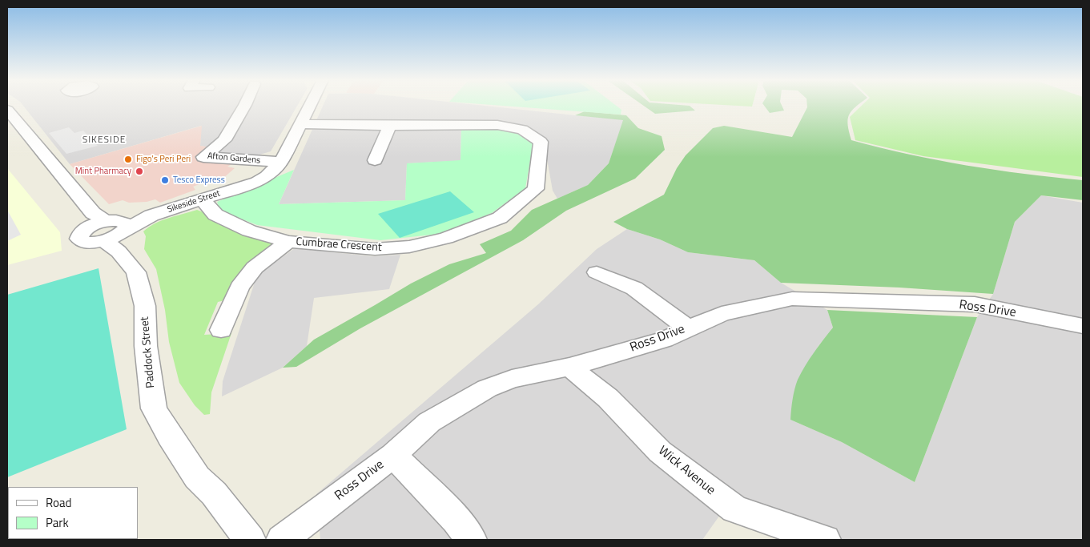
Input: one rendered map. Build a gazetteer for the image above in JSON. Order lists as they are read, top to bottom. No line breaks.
{"streets":{"street":["Afton Gardens","Sikeside Street","Cumbrae Crescent","Ross Drive","Paddock Street","Wick Avenue"]},"crossings":[["Afton Gardens","Sikeside Street"],["Sikeside Street","Cumbrae Crescent"],["Sikeside Street","Paddock Street"],["Ross Drive","Wick Avenue"]],"districts":["SIKESIDE"],"places":["Figo's Peri Peri","Mint Pharmacy","Tesco Express"],"legend":["Road","Park"]}
